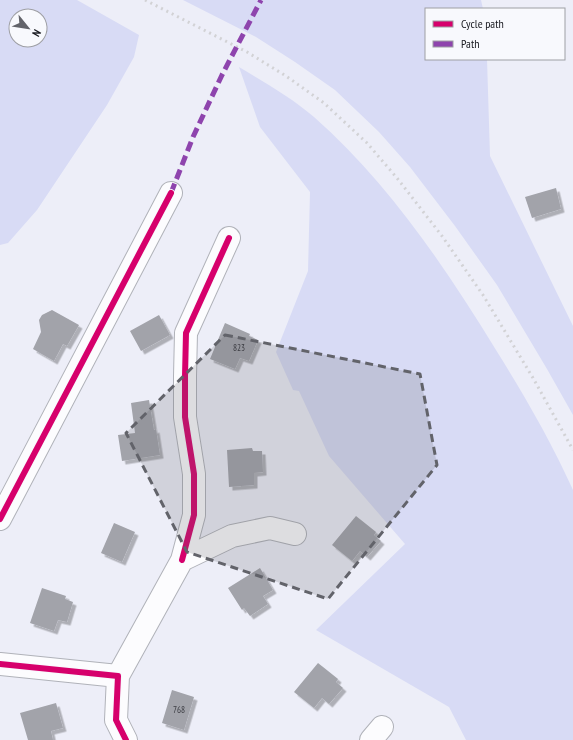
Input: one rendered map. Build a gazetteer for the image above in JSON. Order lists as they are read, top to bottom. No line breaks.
{"house_numbers":["823","768"],"legend":["Cycle path","Path"],"north":"bottom right"}
